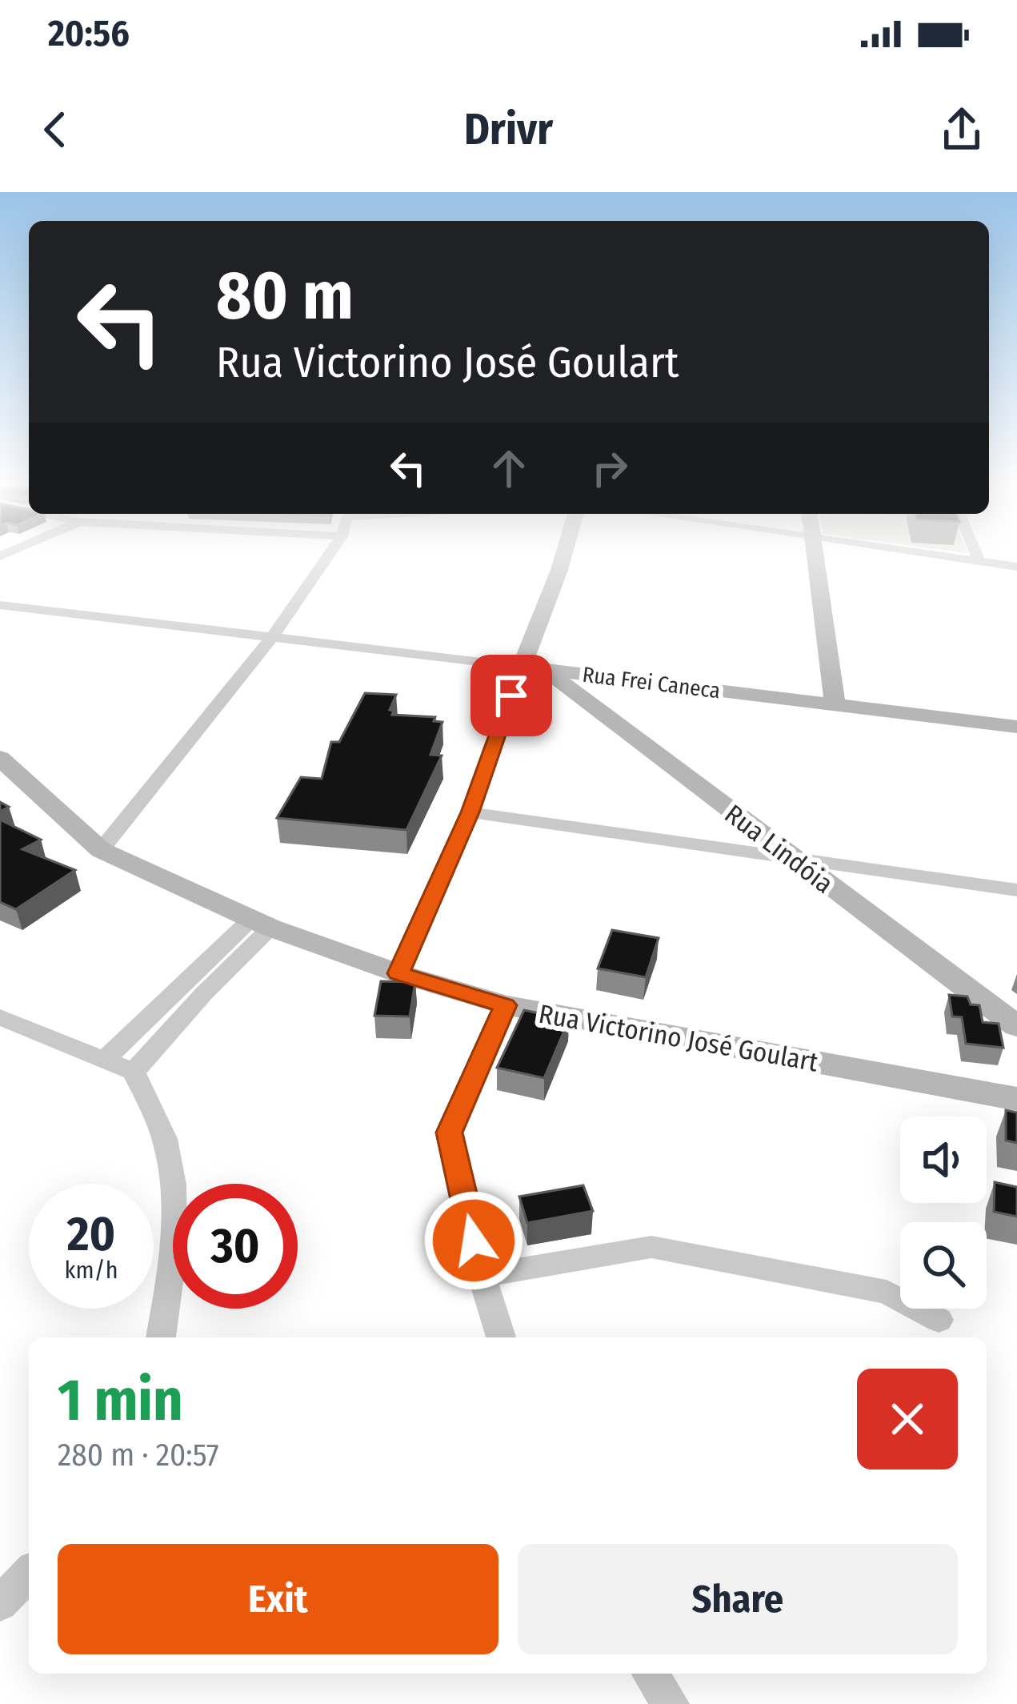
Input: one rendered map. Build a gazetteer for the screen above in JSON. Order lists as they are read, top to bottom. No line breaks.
{"streets":{"street":["Rua Frei Caneca","Rua Lindóia","Rua Victorino José Goulart"]},"crossings":[["Rua Frei Caneca","Rua Lindóia"]],"page":{"status":"20:56","header":"Drivr","turn":["80 m","Rua Victorino José Goulart"],"speed":"20 km/h","limit":"30","heading":["1 min","280 m · 20:57"],"buttons":["Exit","Share"]}}
